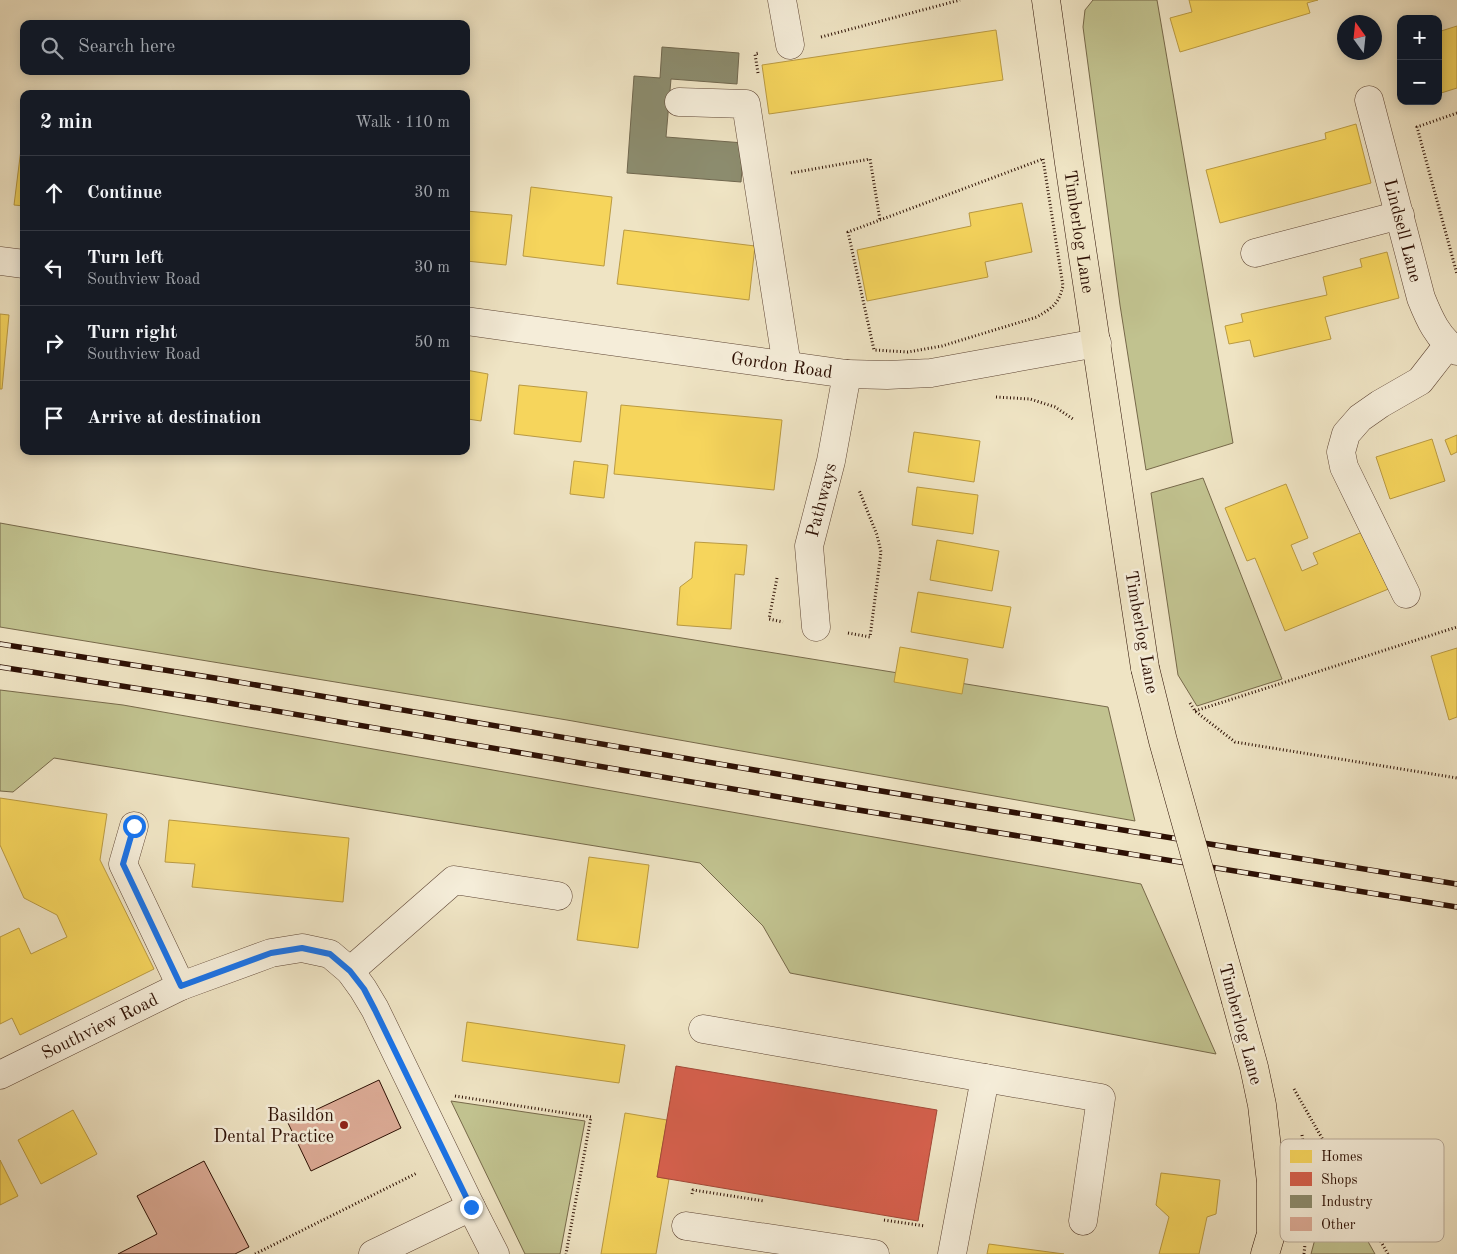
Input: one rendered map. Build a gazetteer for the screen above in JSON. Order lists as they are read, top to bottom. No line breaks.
{"streets":{"main road":["Timberlog Lane"],"street":["Lindsell Lane","Gordon Road","Pathways","Southview Road"]},"crossings":[["Timberlog Lane","Gordon Road"],["Gordon Road","Pathways"]],"places":["Basildon Dental Practice"],"legend":["Homes","Shops","Industry","Other"],"north":"top","page":{"map_buttons":["+","−"],"search":"Search here","heading":["2 min","Walk · 110 m"],"list":[["Continue","30 m"],["Turn left","Southview Road","30 m"],["Turn right","Southview Road","50 m"],"Arrive at destination"]}}
